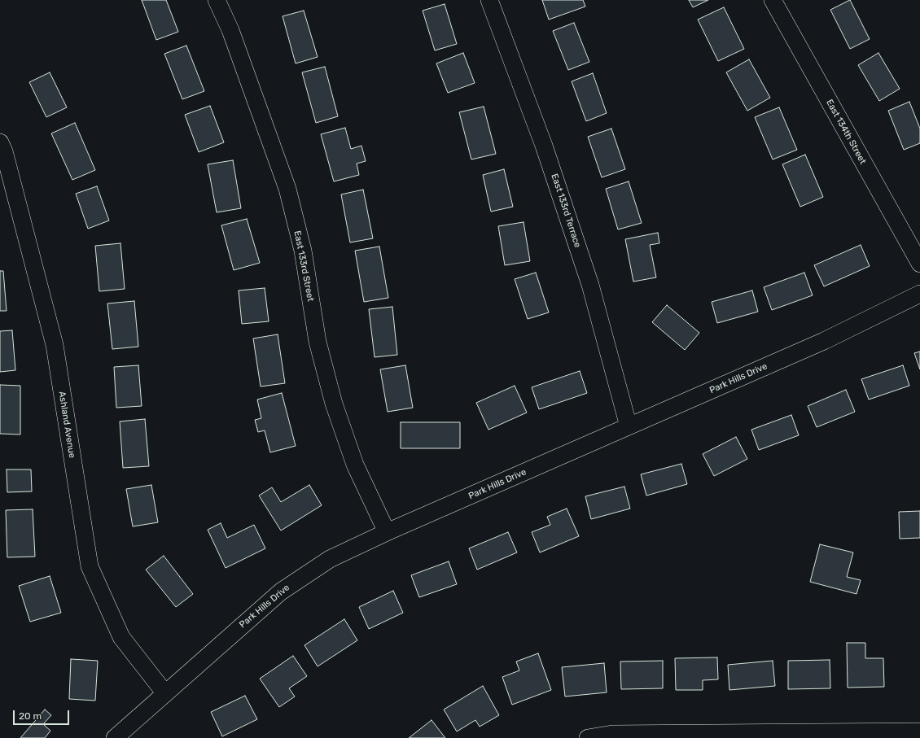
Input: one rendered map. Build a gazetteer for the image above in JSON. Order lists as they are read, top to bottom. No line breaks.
{"streets":{"street":["East 134th Street","East 133rd Terrace","East 133rd Street","Park Hills Drive","Ashland Avenue"]},"crossings":[["East 133rd Terrace","Park Hills Drive"],["East 133rd Street","Park Hills Drive"],["Park Hills Drive","Ashland Avenue"]],"scale_bar":"20 m"}
